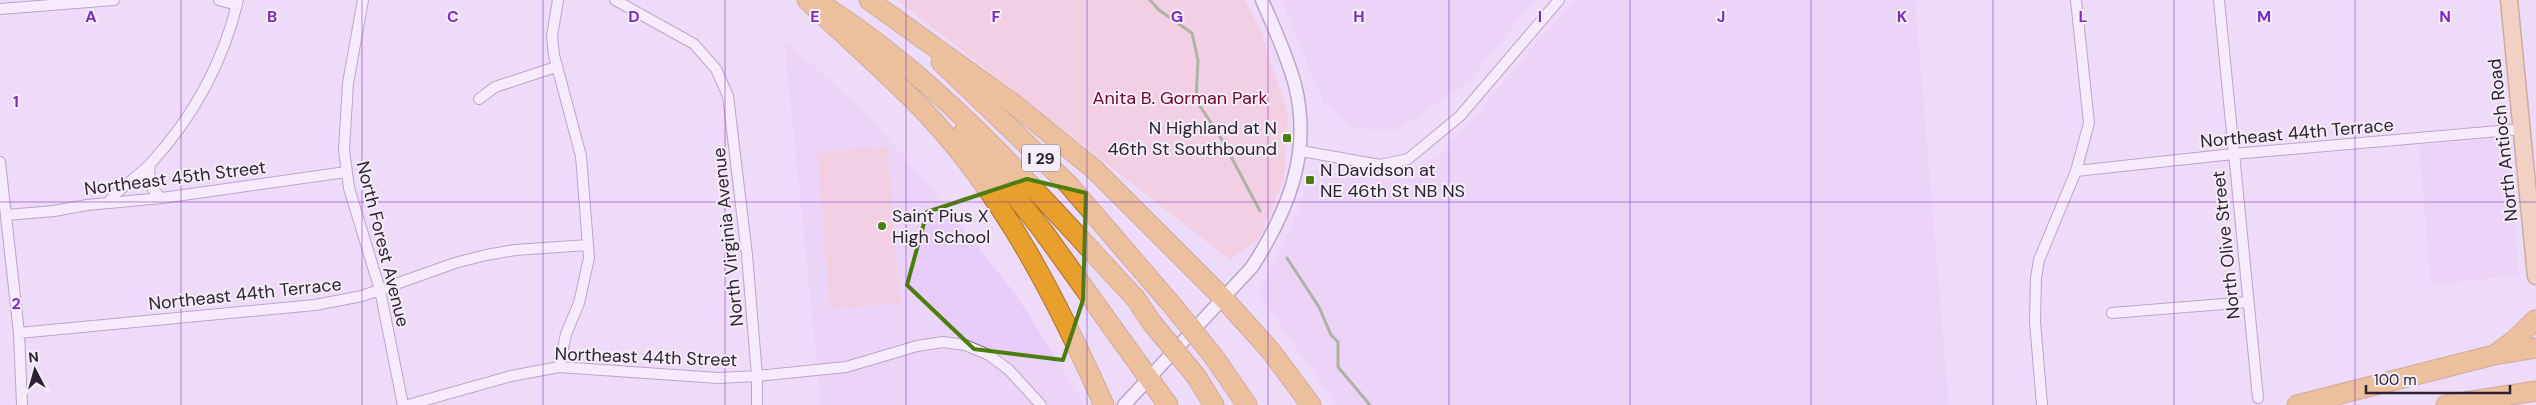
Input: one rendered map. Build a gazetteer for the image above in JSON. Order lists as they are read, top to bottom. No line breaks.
{"streets":{"highway":["I 29"],"main road":["North Antioch Road"],"street":["Northeast 44th Terrace","Northeast 45th Street","North Virginia Avenue","North Forest Avenue","North Olive Street","Northeast 44th Street"]},"crossings":[["Northeast 44th Terrace","North Antioch Road"],["Northeast 44th Terrace","North Forest Avenue"],["Northeast 44th Terrace","North Olive Street"],["Northeast 45th Street","North Forest Avenue"],["North Virginia Avenue","Northeast 44th Street"]],"parks":["Anita B. Gorman Park"],"places":{"transit":["N Highland at N 46th St Southbound","N Davidson at NE 46th St NB NS"],"other":["Saint Pius X High School"]},"scale_bar":"100 m","north":"top","grid":{"columns":["A","B","C","D","E","F","G","H","I","J","K","L","M","N"],"rows":["1","2"]}}
